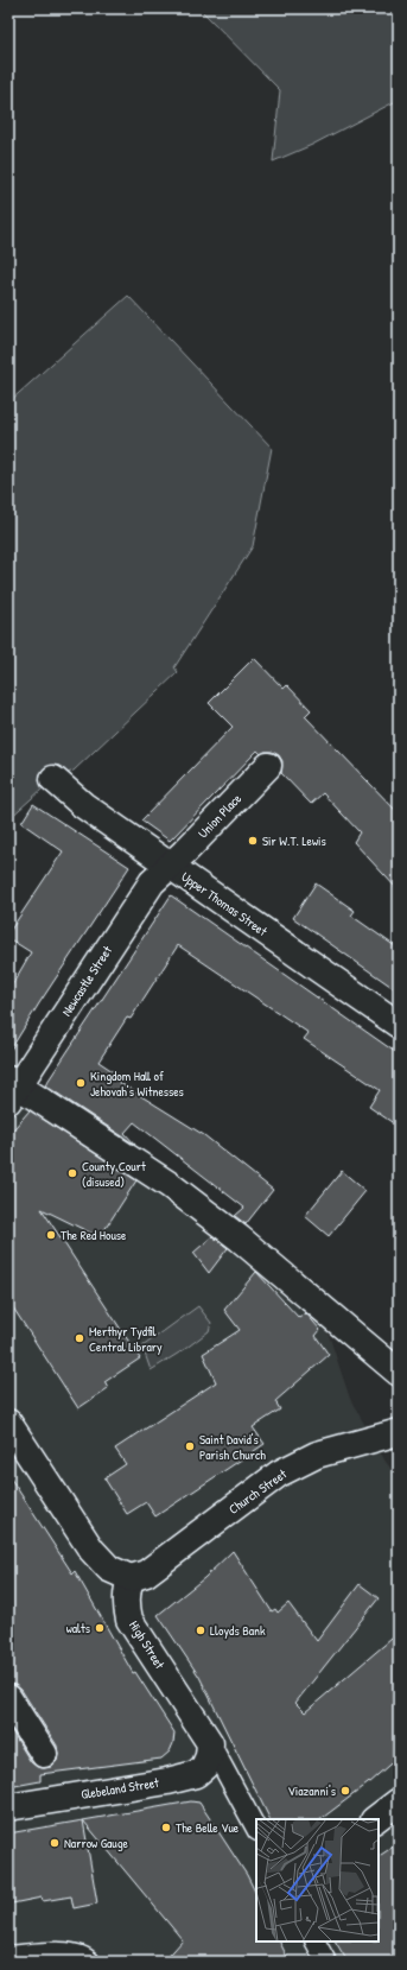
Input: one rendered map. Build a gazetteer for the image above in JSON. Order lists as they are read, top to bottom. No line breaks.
{"streets":{"street":["Union Place","Upper Thomas Street","Newcastle Street","Church Street","High Street","Glebeland Street"]},"crossings":[["Union Place","Upper Thomas Street"],["Union Place","Newcastle Street"],["Upper Thomas Street","Newcastle Street"],["Church Street","High Street"],["High Street","Glebeland Street"]],"places":["Sir W.T. Lewis","Kingdom Hall of Jehovah's Witnesses","County Court (disused)","The Red House","Merthyr Tydfil Central Library","Saint David's Parish Church","walts","Lloyds Bank","Viazanni's","The Belle Vue","Narrow Gauge"]}
